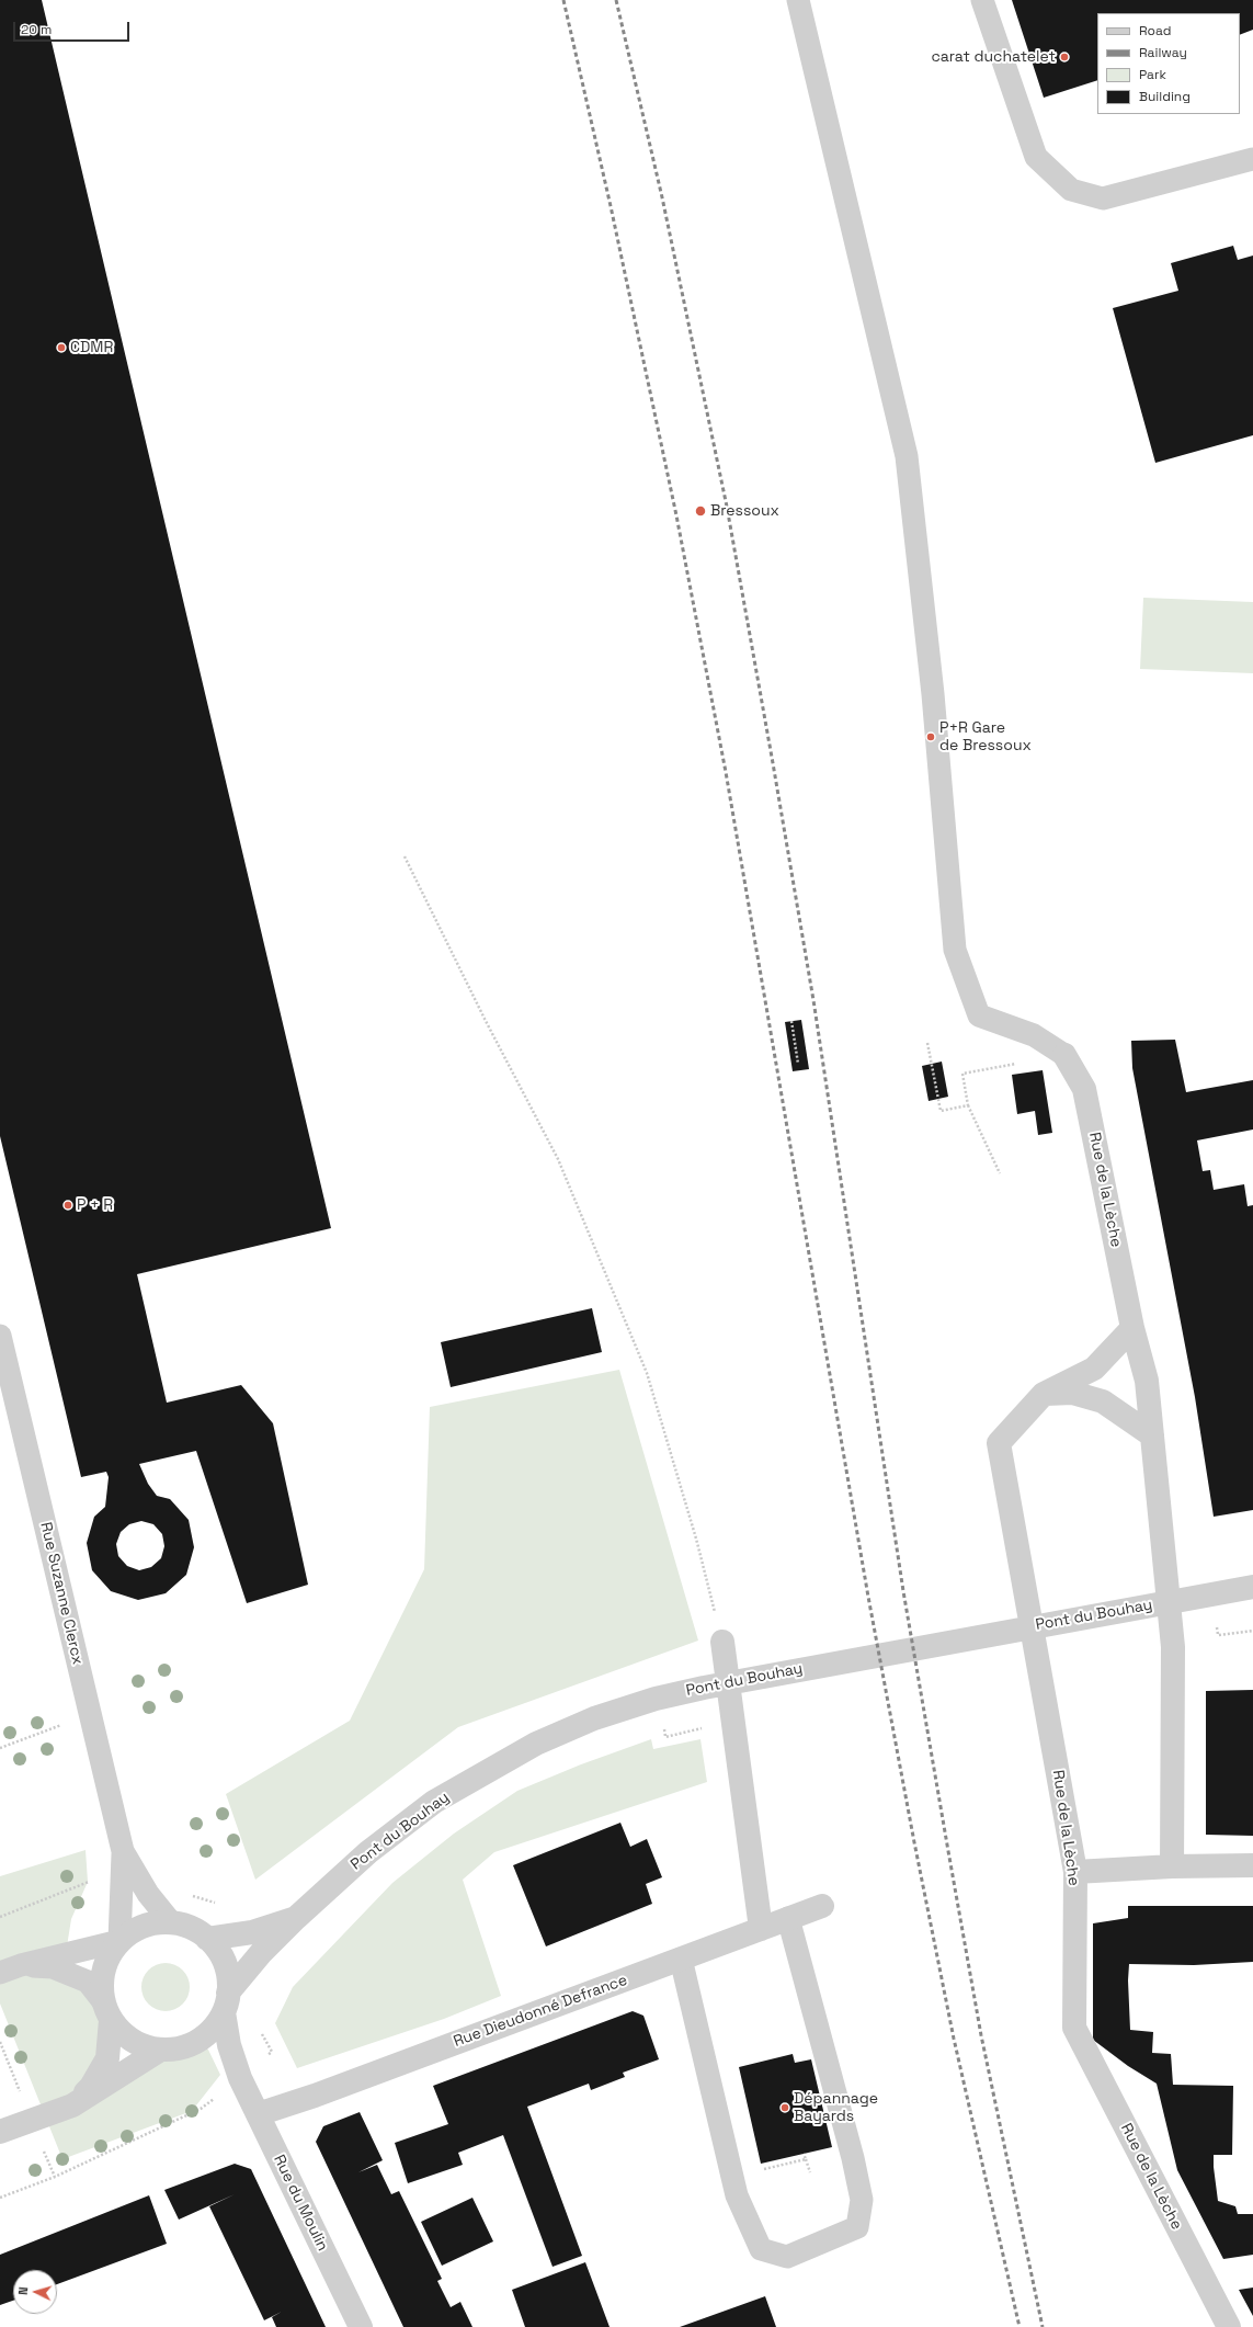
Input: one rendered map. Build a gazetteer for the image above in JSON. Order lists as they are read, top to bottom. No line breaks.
{"streets":{"street":["Rue de la Lèche","Pont du Bouhay","Rue Dieudonné Defrance","Rue du Moulin"],"lane":["Rue Suzanne Clercx"]},"crossings":[["Rue Suzanne Clercx","Pont du Bouhay"],["Rue Suzanne Clercx","Rue du Moulin"],["Pont du Bouhay","Rue du Moulin"],["Rue Dieudonné Defrance","Rue du Moulin"]],"places":["carat duchatelet","CDMR","Bressoux","P+R Gare de Bressoux","P + R","Dépannage Bayards"],"legend":["Road","Railway","Park","Building"],"scale_bar":"20 m","north":"left"}
